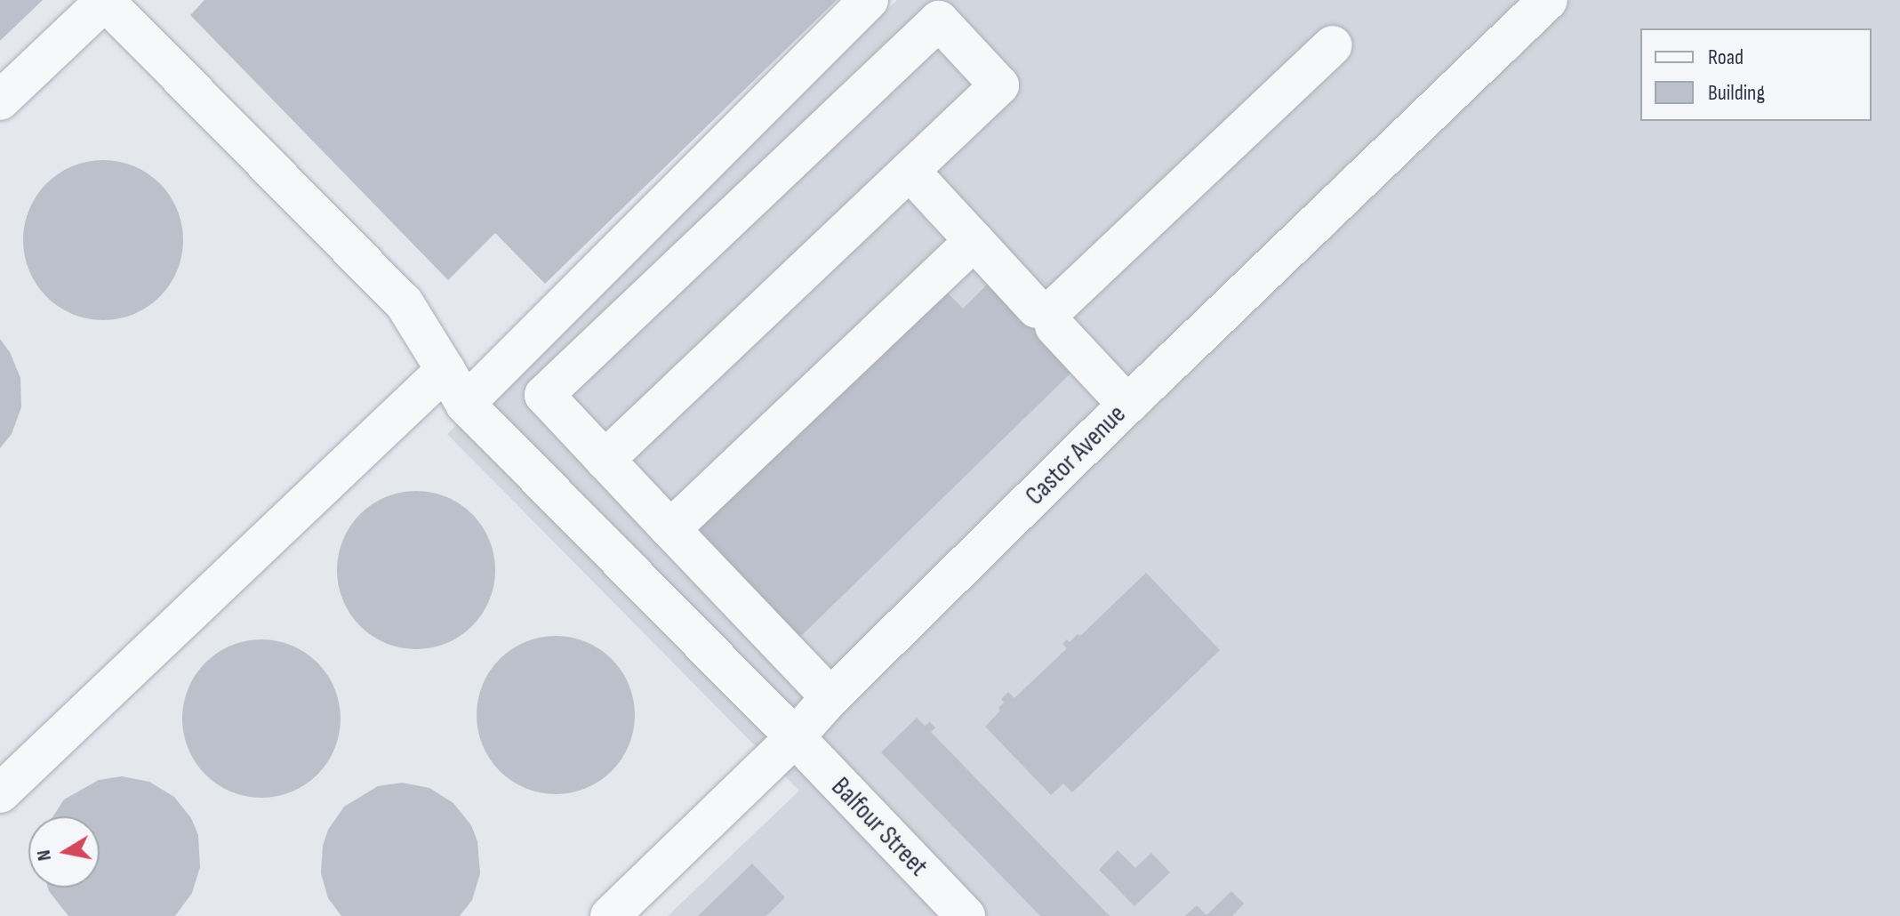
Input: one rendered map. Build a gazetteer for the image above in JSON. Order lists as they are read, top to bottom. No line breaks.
{"streets":{"street":["Castor Avenue","Balfour Street"]},"crossings":[["Castor Avenue","Balfour Street"]],"legend":["Road","Building"],"north":"left"}
